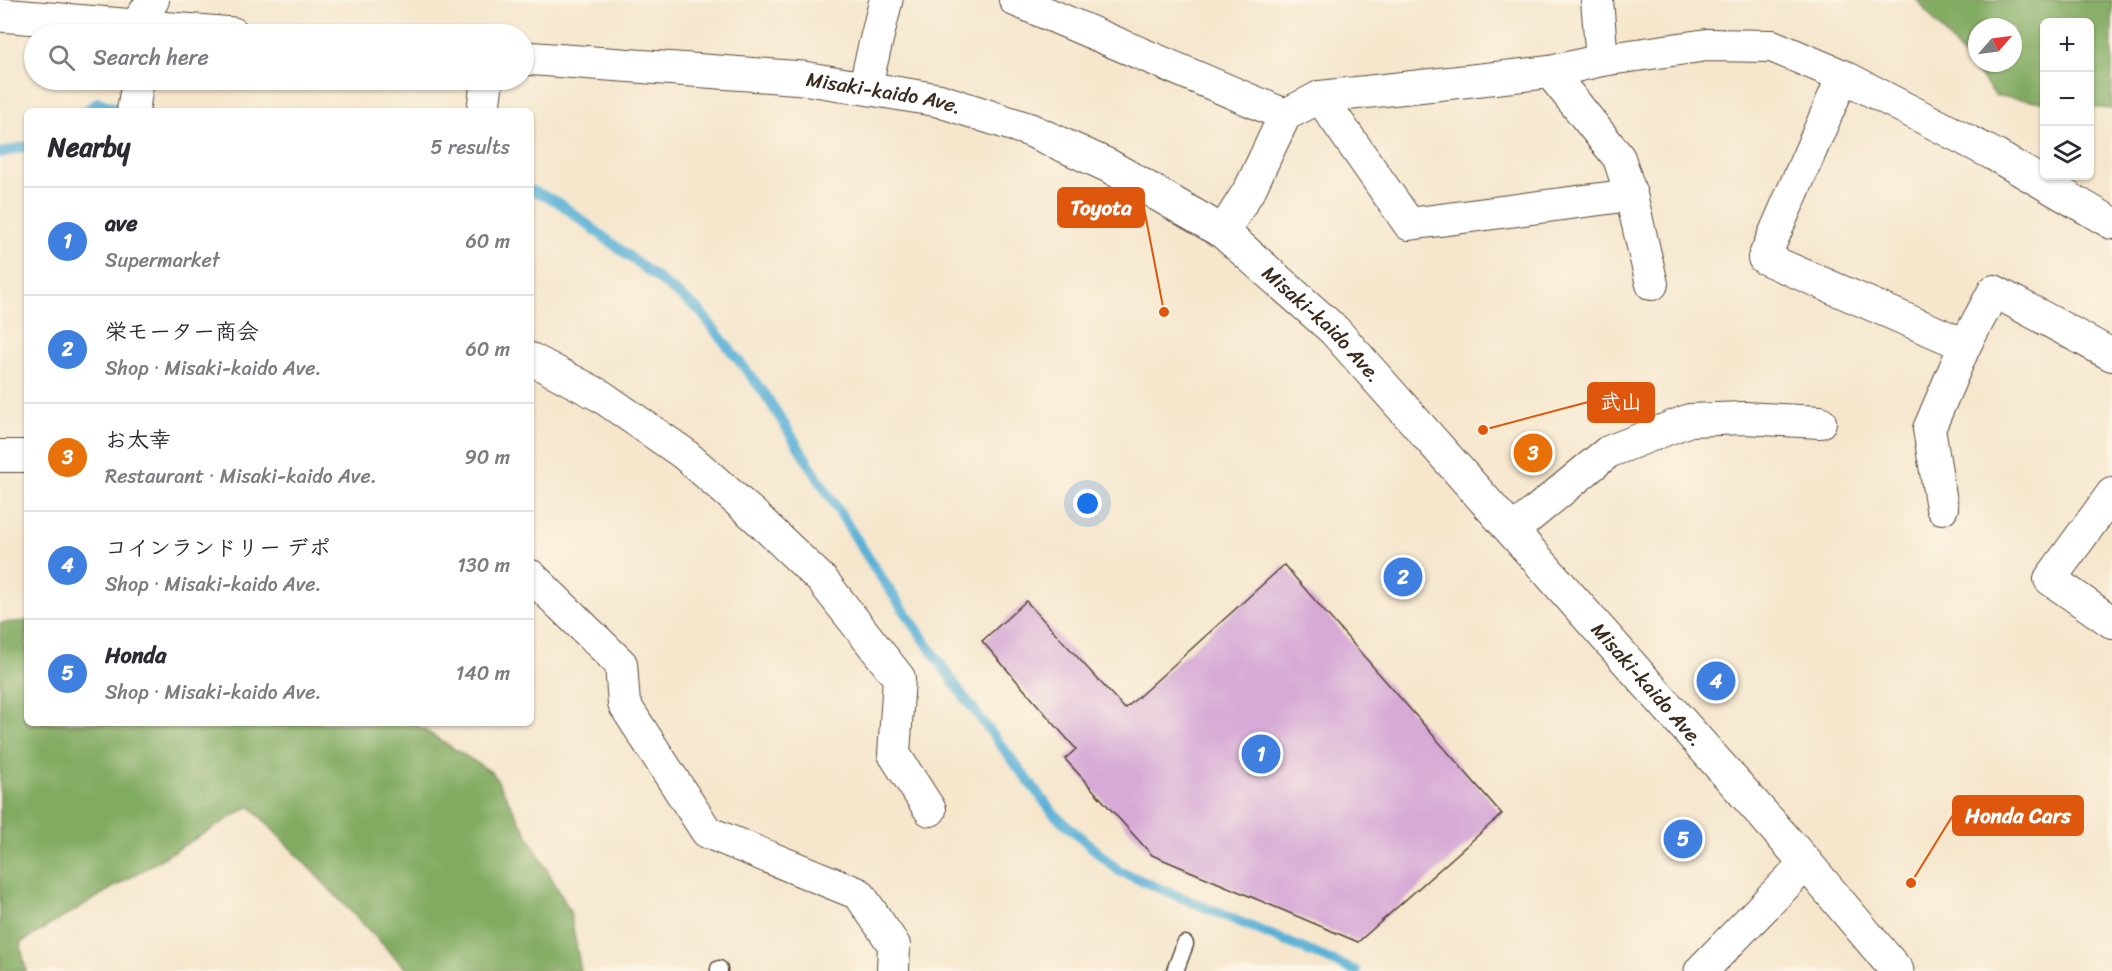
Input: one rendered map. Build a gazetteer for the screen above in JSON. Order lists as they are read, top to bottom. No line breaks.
{"streets":{"main road":["Misaki-kaido Ave."]},"places":["Toyota","武山","Honda Cars"],"north":"top right","page":{"map_buttons":["+","−"],"search":"Search here","heading":["Nearby","5 results"],"list":[{"mark":"1","name":"ave","note":"Supermarket","value":"60 m"},{"mark":"2","name":"栄モーター商会","note":"Shop · Misaki-kaido Ave.","value":"60 m"},{"mark":"3","name":"お太幸","note":"Restaurant · Misaki-kaido Ave.","value":"90 m"},{"mark":"4","name":"コインランドリー デポ","note":"Shop · Misaki-kaido Ave.","value":"130 m"},{"mark":"5","name":"Honda","note":"Shop · Misaki-kaido Ave.","value":"140 m"}],"pins":["3","2","4","1","5"]}}
